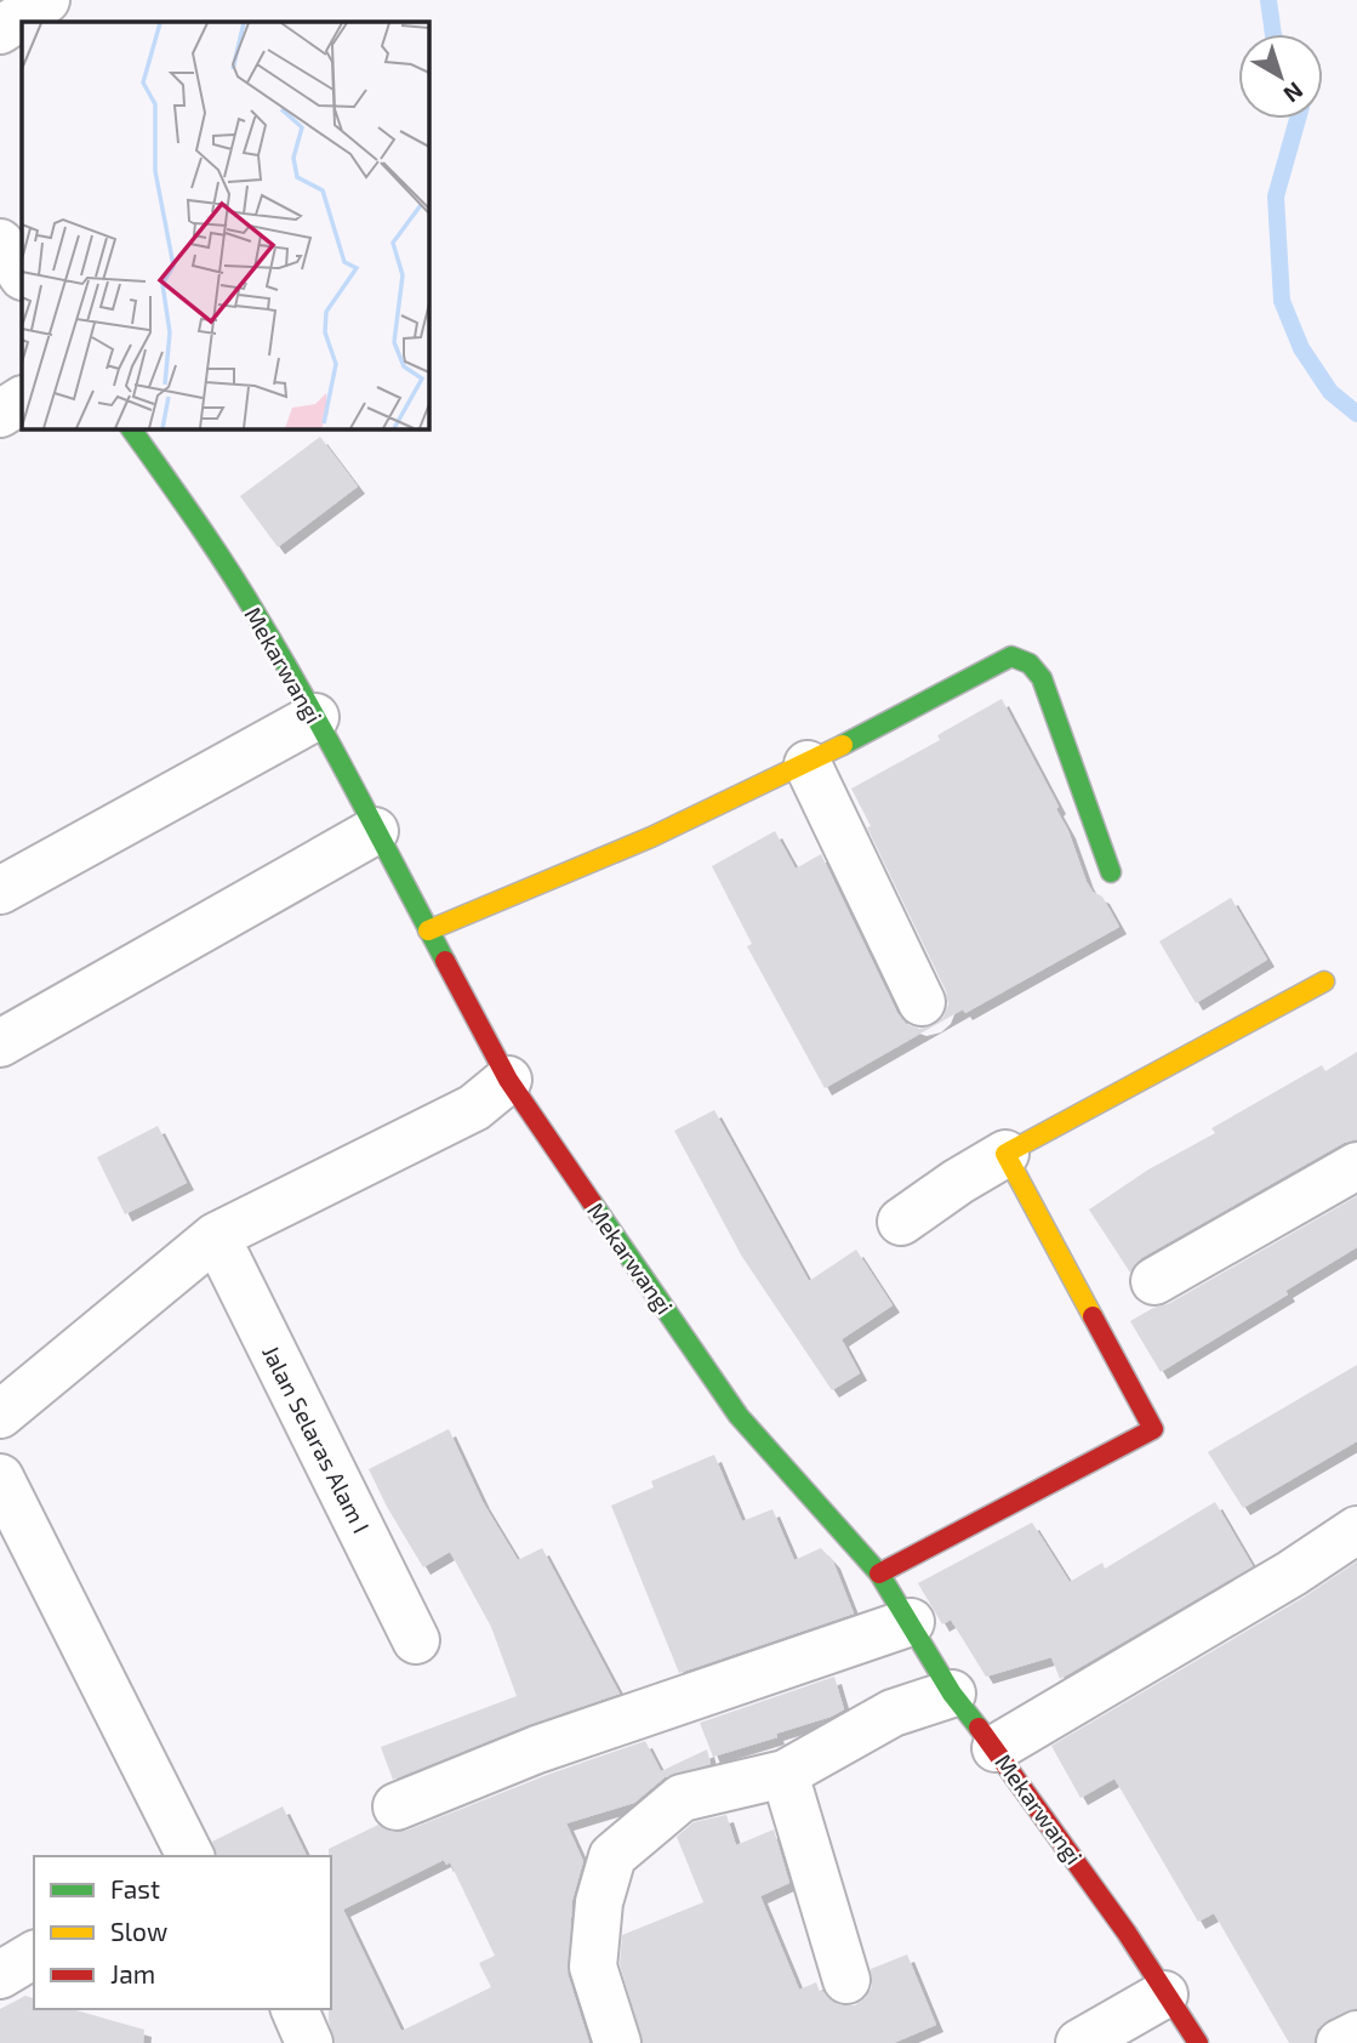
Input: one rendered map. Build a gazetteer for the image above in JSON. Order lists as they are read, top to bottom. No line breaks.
{"streets":{"street":["Mekarwangi","Jalan Selaras Alam I"]},"legend":["Fast","Slow","Jam"],"north":"bottom right"}
